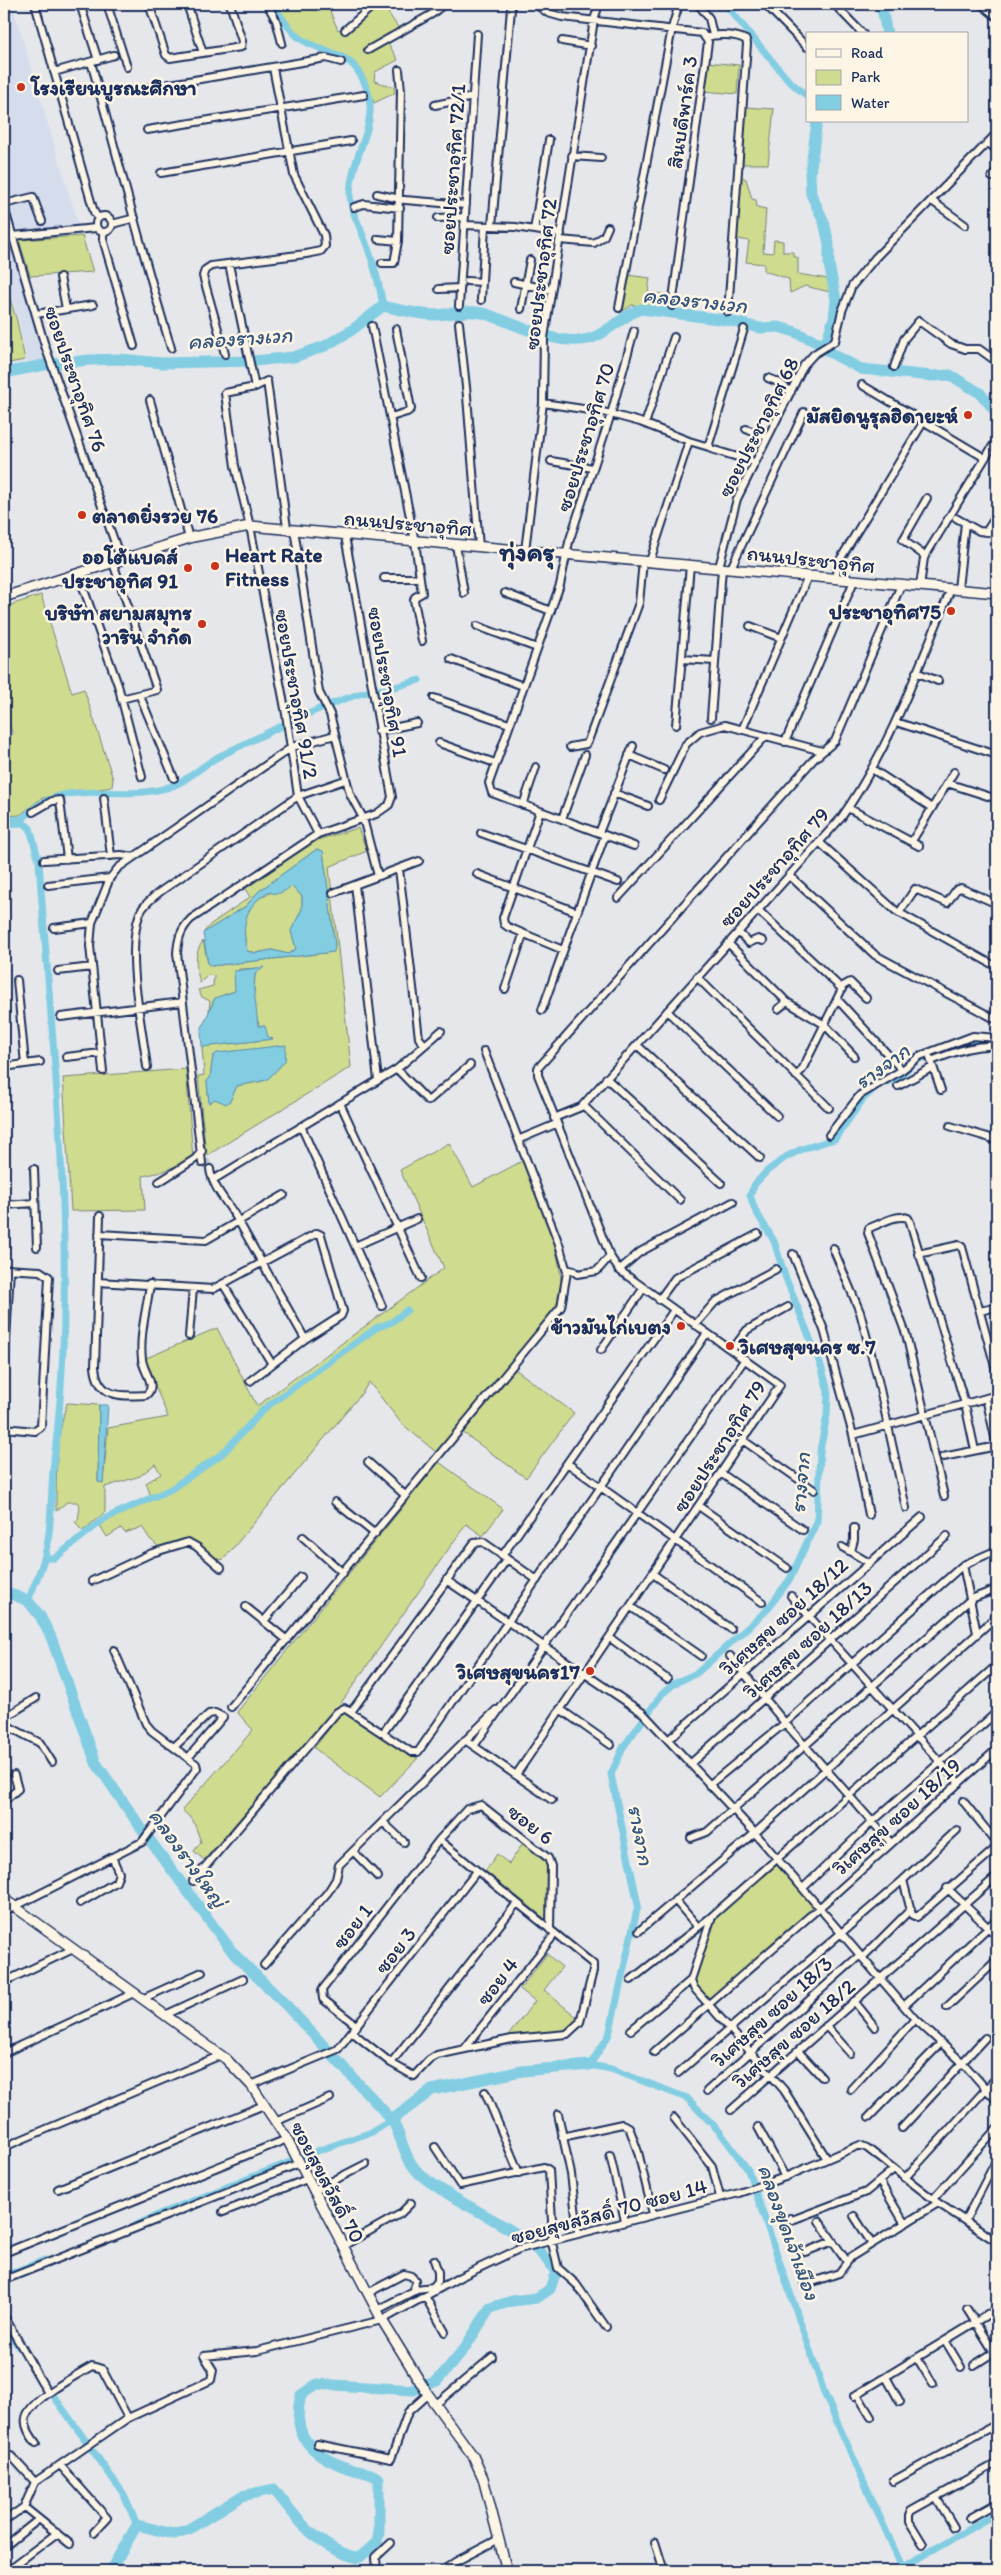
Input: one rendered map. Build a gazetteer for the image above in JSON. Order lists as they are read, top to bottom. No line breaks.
{"streets":{"main road":["ถนนประชาอุทิศ","ซอยสุขสวัสดิ์ 70"],"street":["สินบดีพาร์ค 3","ซอยประชาอุทิศ 72/1","ซอยประชาอุทิศ 72","ซอยประชาอุทิศ 76","ซอยประชาอุทิศ 68","ซอยประชาอุทิศ 70","ซอยประชาอุทิศ 91","ซอยประชาอุทิศ 91/2","ซอยประชาอุทิศ 79","วิเศษสุข ซอย 18/12","วิเศษสุข ซอย 18/13","วิเศษสุข ซอย 18/19","ซอย 6","ซอย 1","ซอย 3","ซอย 4","วิเศษสุข ซอย 18/3","วิเศษสุข ซอย 18/2","ซอยสุขสวัสดิ์ 70 ซอย 14"]},"crossings":[["สินบดีพาร์ค 3","ซอยประชาอุทิศ 72"],["ซอยประชาอุทิศ 72","ถนนประชาอุทิศ"],["ซอยประชาอุทิศ 76","ถนนประชาอุทิศ"],["ซอยประชาอุทิศ 68","ถนนประชาอุทิศ"],["ซอยประชาอุทิศ 70","ถนนประชาอุทิศ"],["ถนนประชาอุทิศ","ซอยประชาอุทิศ 91"],["ถนนประชาอุทิศ","ซอยประชาอุทิศ 91/2"],["ถนนประชาอุทิศ","ซอยประชาอุทิศ 79"],["ซอยประชาอุทิศ 91","ซอยประชาอุทิศ 91/2"],["ซอย 6","ซอย 1"],["ซอย 6","ซอย 4"],["ซอย 1","ซอย 3"],["ซอย 3","ซอยสุขสวัสดิ์ 70"],["ซอยสุขสวัสดิ์ 70","ซอยสุขสวัสดิ์ 70 ซอย 14"]],"districts":["ทุ่งครุ"],"water":["คลองรางเวก","รางจาก","คลองรางใหญ่","คลองขุดเจ้าเมือง"],"places":["โรงเรียนบูรณะศึกษา","มัสยิดนูรุลฮิดายะห์","ตลาดยิ่งรวย 76","Heart Rate Fitness","ออโต้แบคส์ ประชาอุทิศ 91","ประชาอุทิศ75","บริษัท สยามสมุทร วาริน จำกัด","ข้าวมันไก่เบตง","วิเศษสุขนคร ซ.7","วิเศษสุขนคร17"],"legend":["Road","Park","Water"]}
